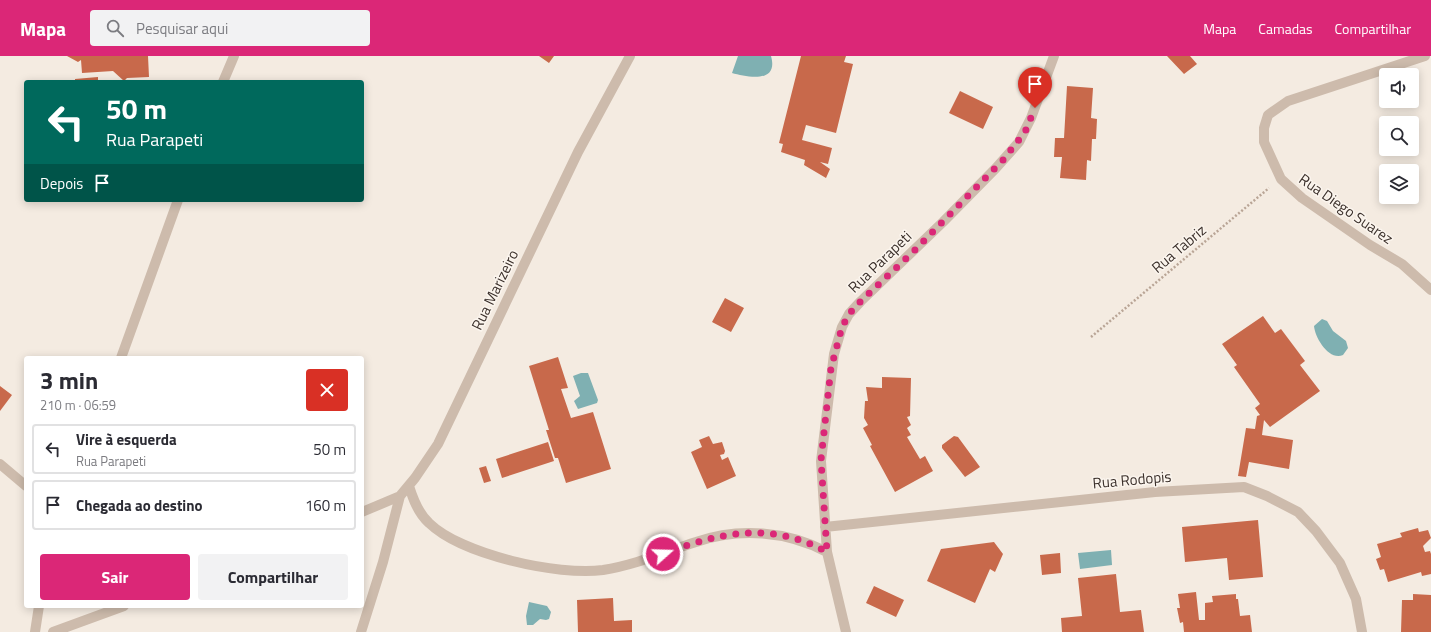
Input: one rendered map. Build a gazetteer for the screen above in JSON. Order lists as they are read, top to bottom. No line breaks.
{"streets":{"street":["Rua Diego Suarez","Rua Parapeti","Rua Marizeiro","Rua Rodopis"],"path":["Rua Tabriz"]},"crossings":[["Rua Diego Suarez","Rua Tabriz"],["Rua Parapeti","Rua Rodopis"]],"page":{"header":"Mapa","search":"Pesquisar aqui","nav":["Mapa","Camadas","Compartilhar"],"turn":["50 m","Rua Parapeti"],"then":"Depois","heading":["3 min","210 m · 06:59"],"list":[{"name":"Vire à esquerda","note":"Rua Parapeti","value":"50 m"},{"name":"Chegada ao destino","value":"160 m"}],"buttons":["Sair","Compartilhar"]}}
